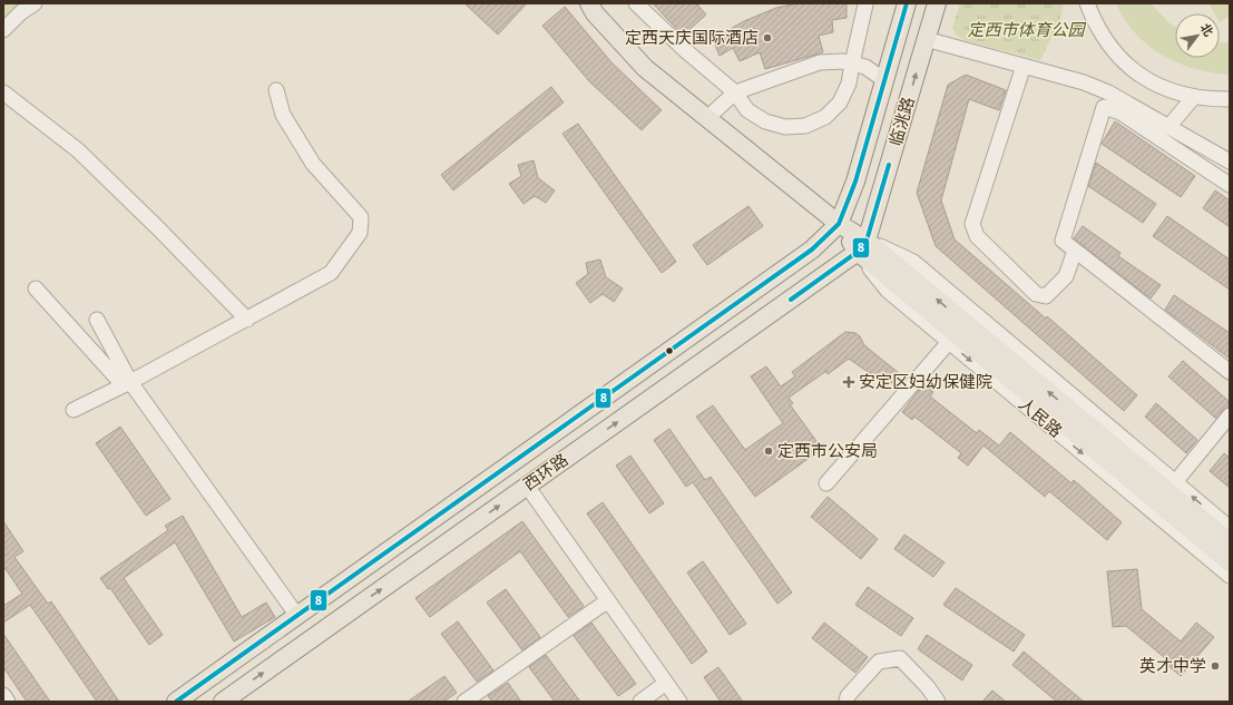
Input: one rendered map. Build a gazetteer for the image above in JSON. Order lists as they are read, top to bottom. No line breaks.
{"streets":{"main road":["临洮路","人民路","西环路"]},"crossings":[["临洮路","人民路"],["临洮路","西环路"],["人民路","西环路"]],"parks":["定西市体育公园"],"places":{"other":["定西天庆国际酒店","定西市公安局","英才中学"],"health":["安定区妇幼保健院"]},"lines":["transit line 8"],"north":"top right"}
